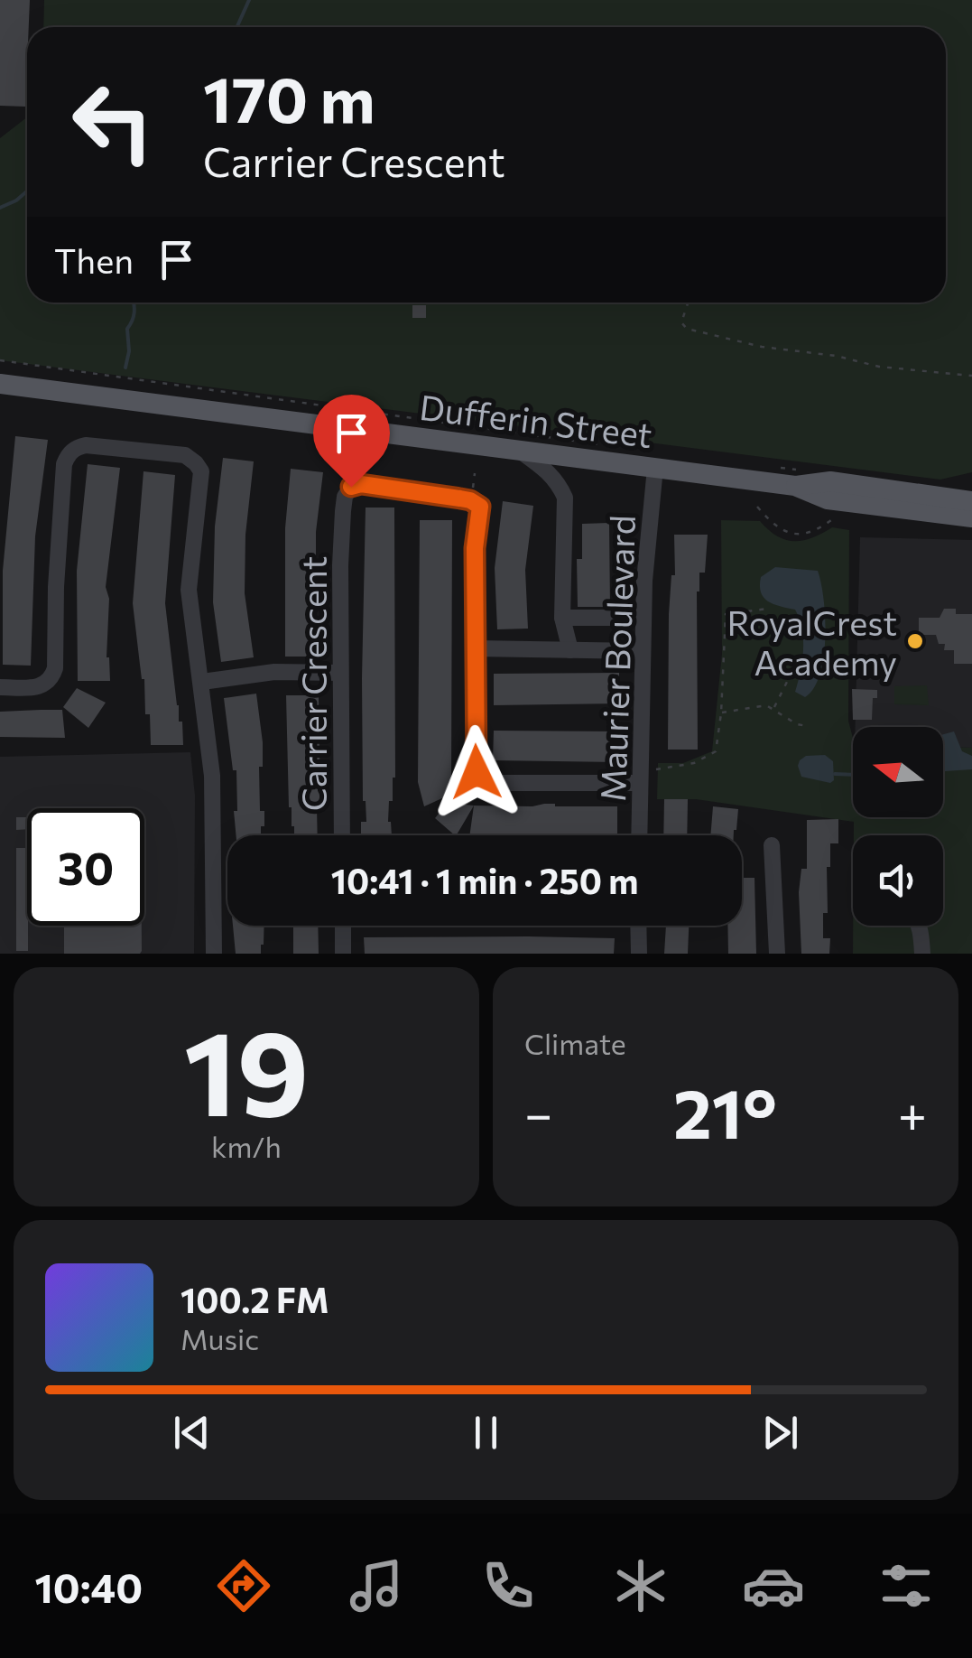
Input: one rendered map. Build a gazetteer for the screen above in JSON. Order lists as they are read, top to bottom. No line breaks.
{"streets":{"main road":["Dufferin Street"],"street":["Maurier Boulevard","Carrier Crescent"]},"crossings":[["Dufferin Street","Maurier Boulevard"],["Maurier Boulevard","Carrier Crescent"]],"places":["RoyalCrest Academy"],"north":"left","page":{"turn":["170 m","Carrier Crescent"],"then":"Then","limit":"30","trip":"10:41 · 1 min · 250 m","tile":[["19","km/h"],"Climate"],"heat":["−","21°","+"],"song":["100.2 FM","Music"],"tabs":"10:40"}}
